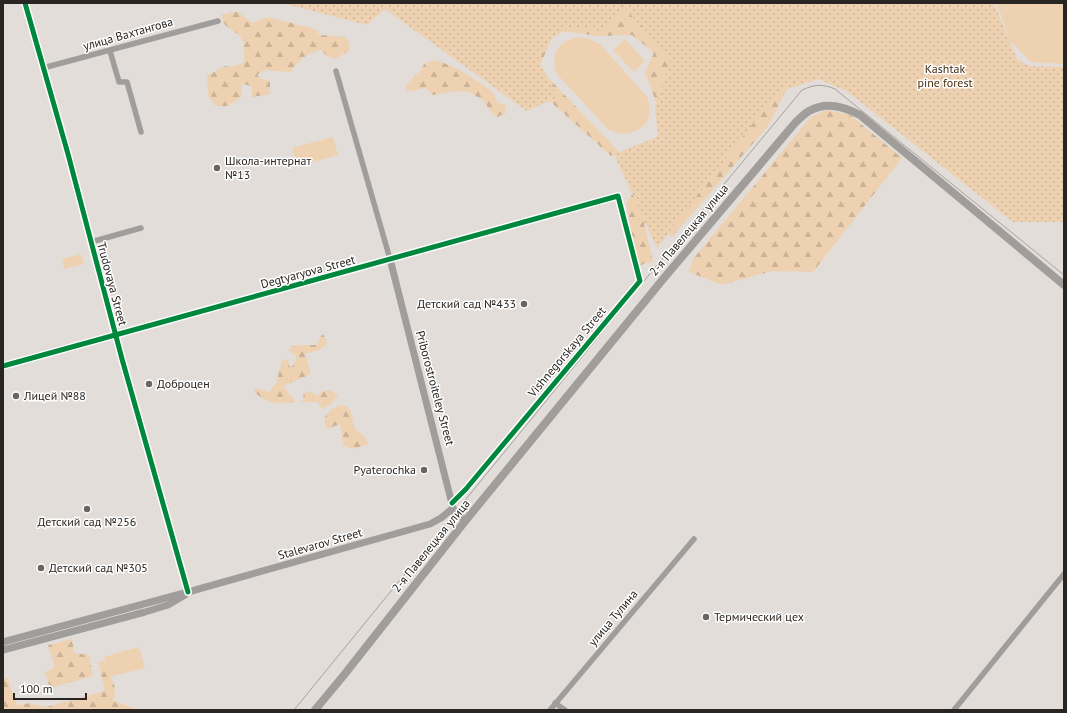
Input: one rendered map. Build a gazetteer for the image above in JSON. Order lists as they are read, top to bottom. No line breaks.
{"streets":{"main road":["2-я Павелецкая улица"],"street":["улица Вахтангова","Degtyaryova Street","Trudovaya Street","Vishnegorskaya Street","Priborostroiteley Street","Stalevarov Street","улица Тулина"]},"crossings":[["улица Вахтангова","Trudovaya Street"],["Degtyaryova Street","Trudovaya Street"],["Degtyaryova Street","Vishnegorskaya Street"],["Degtyaryova Street","Priborostroiteley Street"],["Trudovaya Street","Stalevarov Street"],["Vishnegorskaya Street","Priborostroiteley Street"],["Vishnegorskaya Street","Stalevarov Street"],["Priborostroiteley Street","Stalevarov Street"]],"parks":["Kashtak pine forest"],"places":["Школа-интернат №13","Детский сад №433","Доброцен","Лицей №88","Pyaterochka","Детский сад №256","Детский сад №305","Термический цех"],"scale_bar":"100 m"}
